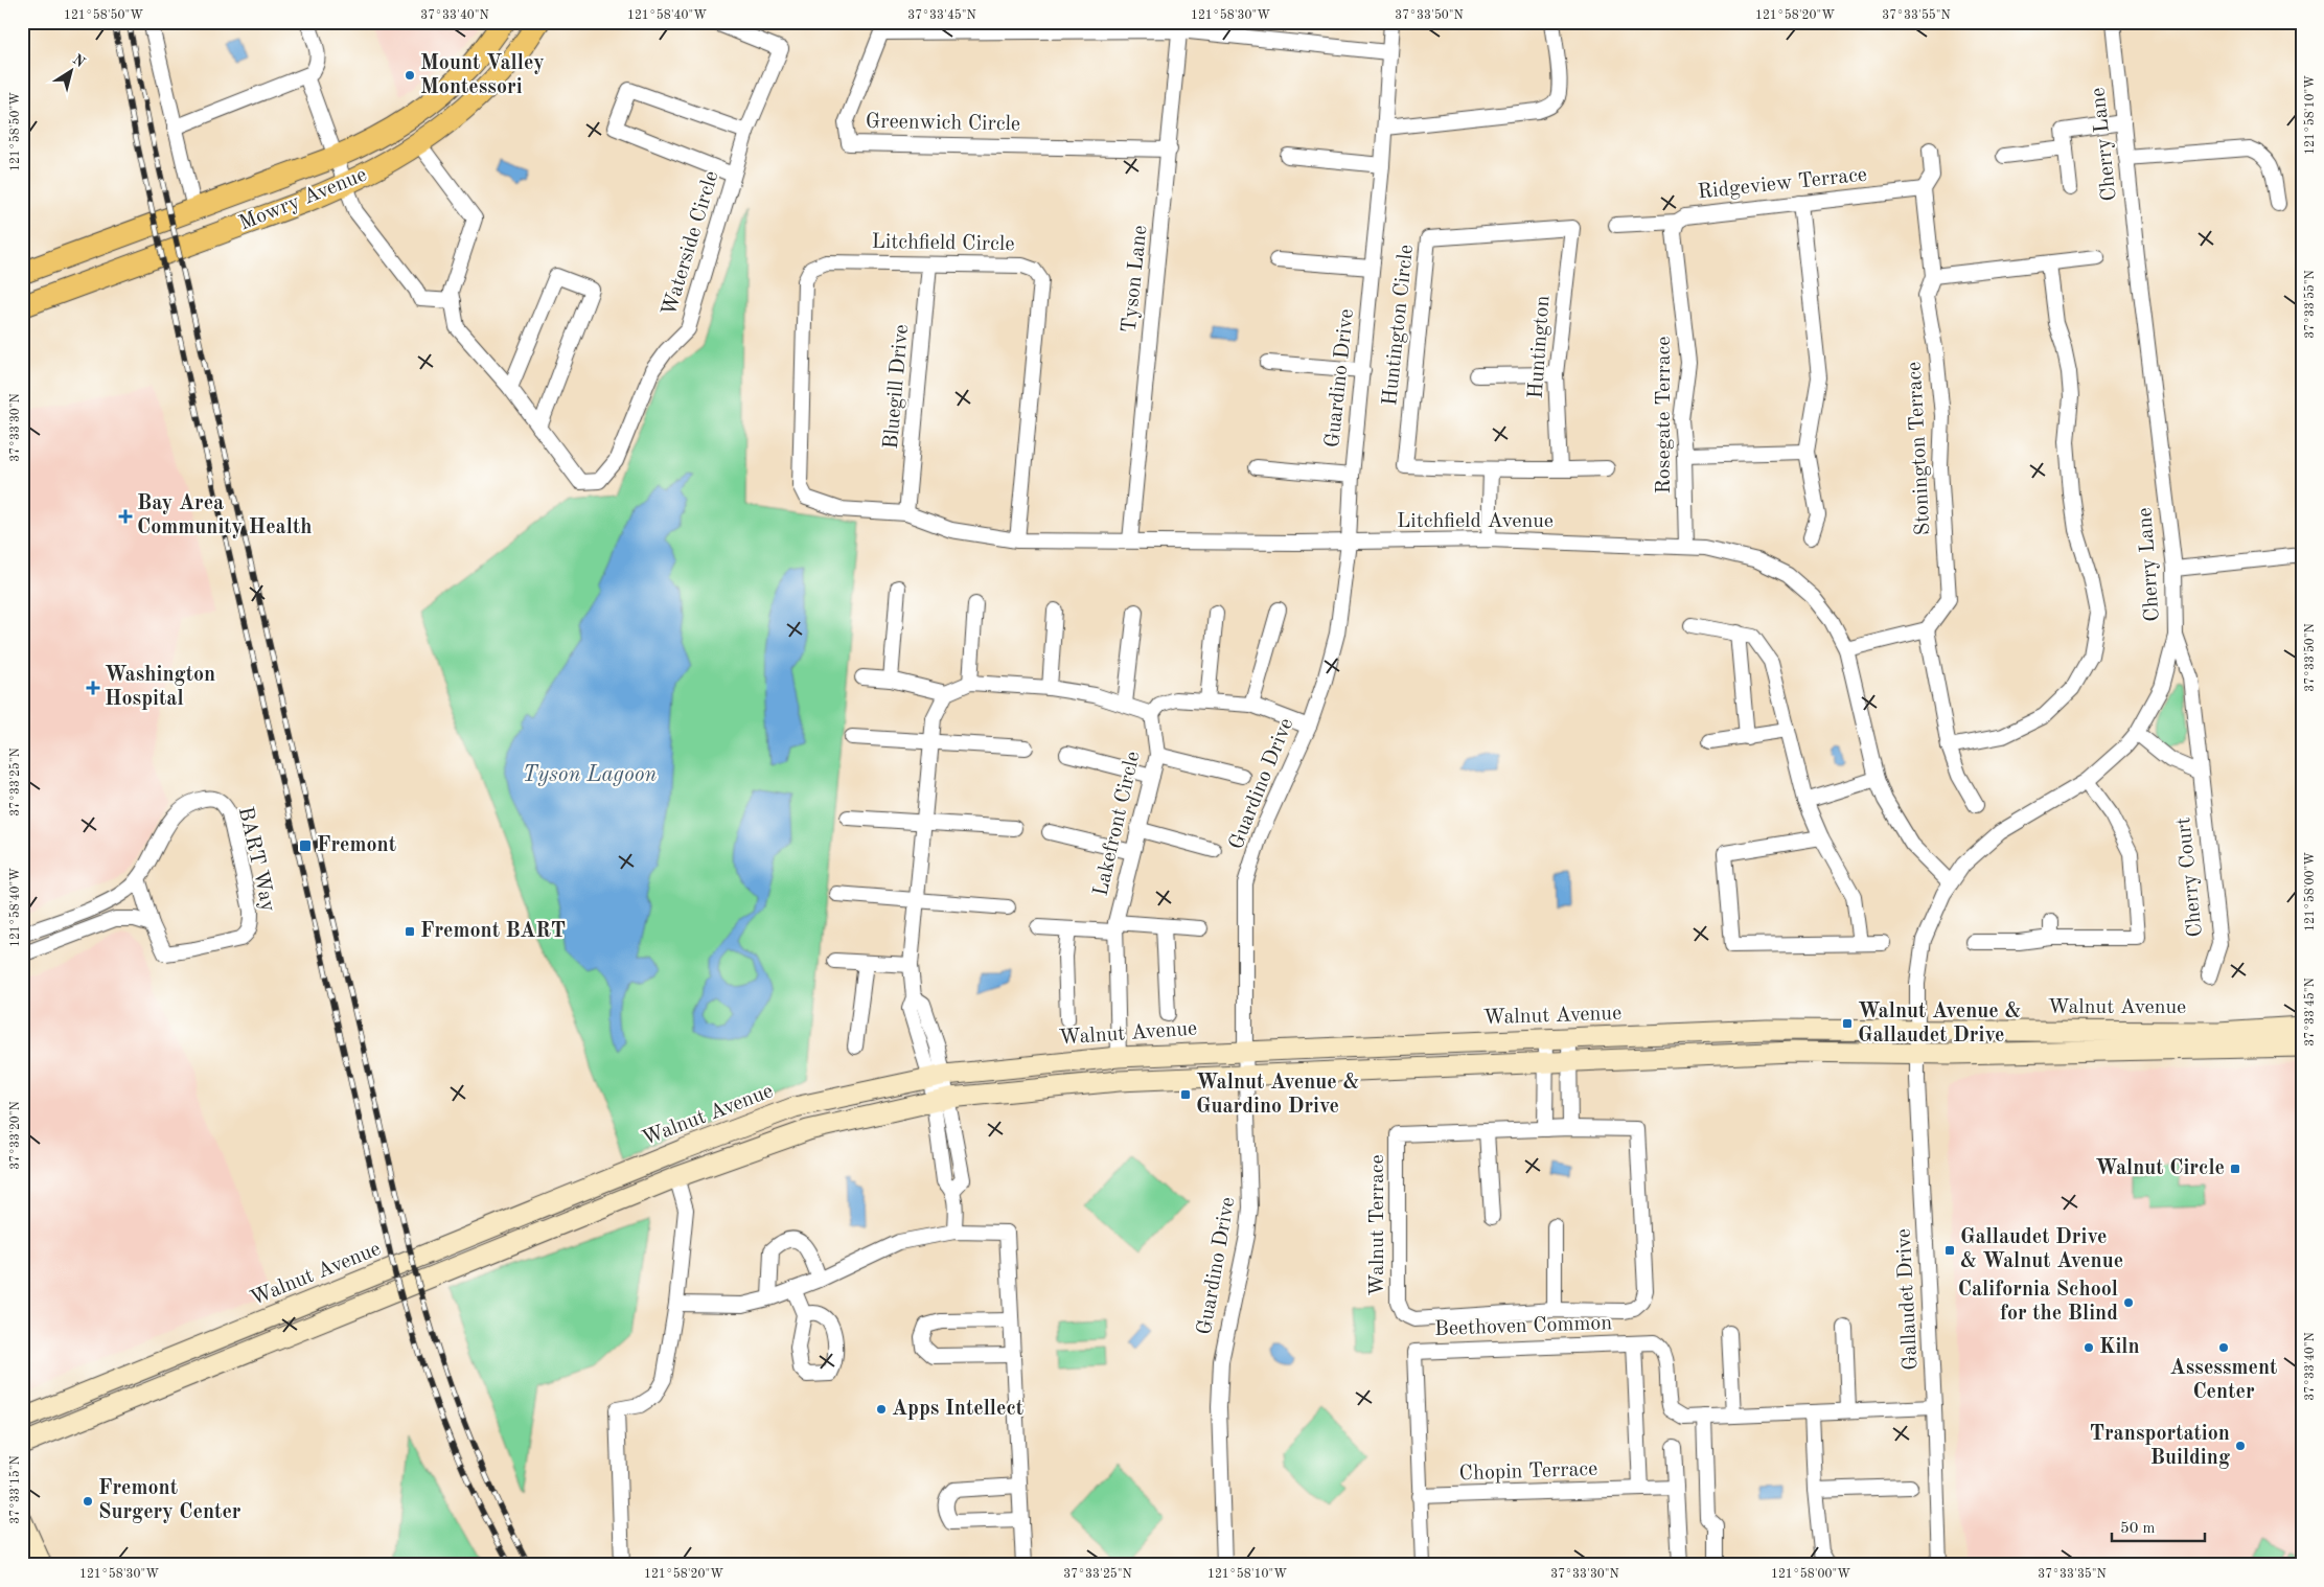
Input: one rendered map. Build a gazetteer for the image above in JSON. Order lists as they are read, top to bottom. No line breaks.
{"streets":{"main road":["Mowry Avenue","Walnut Avenue"],"street":["Greenwich Circle","Cherry Lane","Ridgeview Terrace","Waterside Circle","Litchfield Circle","Tyson Lane","Huntington Circle","Huntington","Guardino Drive","Bluegill Drive","Rosegate Terrace","Stonington Terrace","Litchfield Avenue","Lakefront Circle","BART Way","Cherry Court","Walnut Terrace","Gallaudet Drive","Beethoven Common","Chopin Terrace"]},"crossings":[["Greenwich Circle","Tyson Lane"],["Cherry Lane","Litchfield Avenue"],["Cherry Lane","Cherry Court"],["Cherry Lane","Walnut Avenue"],["Cherry Lane","Gallaudet Drive"],["Ridgeview Terrace","Rosegate Terrace"],["Ridgeview Terrace","Stonington Terrace"],["Mowry Avenue","Waterside Circle"],["Litchfield Circle","Bluegill Drive"],["Litchfield Circle","Litchfield Avenue"],["Tyson Lane","Litchfield Avenue"],["Huntington Circle","Huntington"],["Guardino Drive","Litchfield Avenue"],["Guardino Drive","Walnut Avenue"],["Bluegill Drive","Litchfield Avenue"],["Rosegate Terrace","Litchfield Avenue"],["Lakefront Circle","Walnut Avenue"],["Walnut Avenue","Gallaudet Drive"],["Beethoven Common","Chopin Terrace"]],"water":["Tyson Lagoon"],"places":{"other":["Mount Valley Montessori","California School for the Blind","Kiln","Assessment Center","Apps Intellect","Transportation Building","Fremont Surgery Center"],"health":["Bay Area Community Health","Washington Hospital"],"transit":["Fremont","Fremont BART","Walnut Avenue & Gallaudet Drive","Walnut Avenue & Guardino Drive","Walnut Circle","Gallaudet Drive & Walnut Avenue"]},"scale_bar":"50 m","north":"top right","coordinates":["121°58'50\"W","37°33'40\"N","121°58'40\"W","37°33'45\"N","121°58'30\"W","37°33'50\"N","121°58'20\"W","37°33'55\"N","121°58'10\"W","37°33'30\"N","37°33'25\"N","121°58'00\"W","37°33'20\"N","37°33'15\"N","37°33'35\"N"]}
